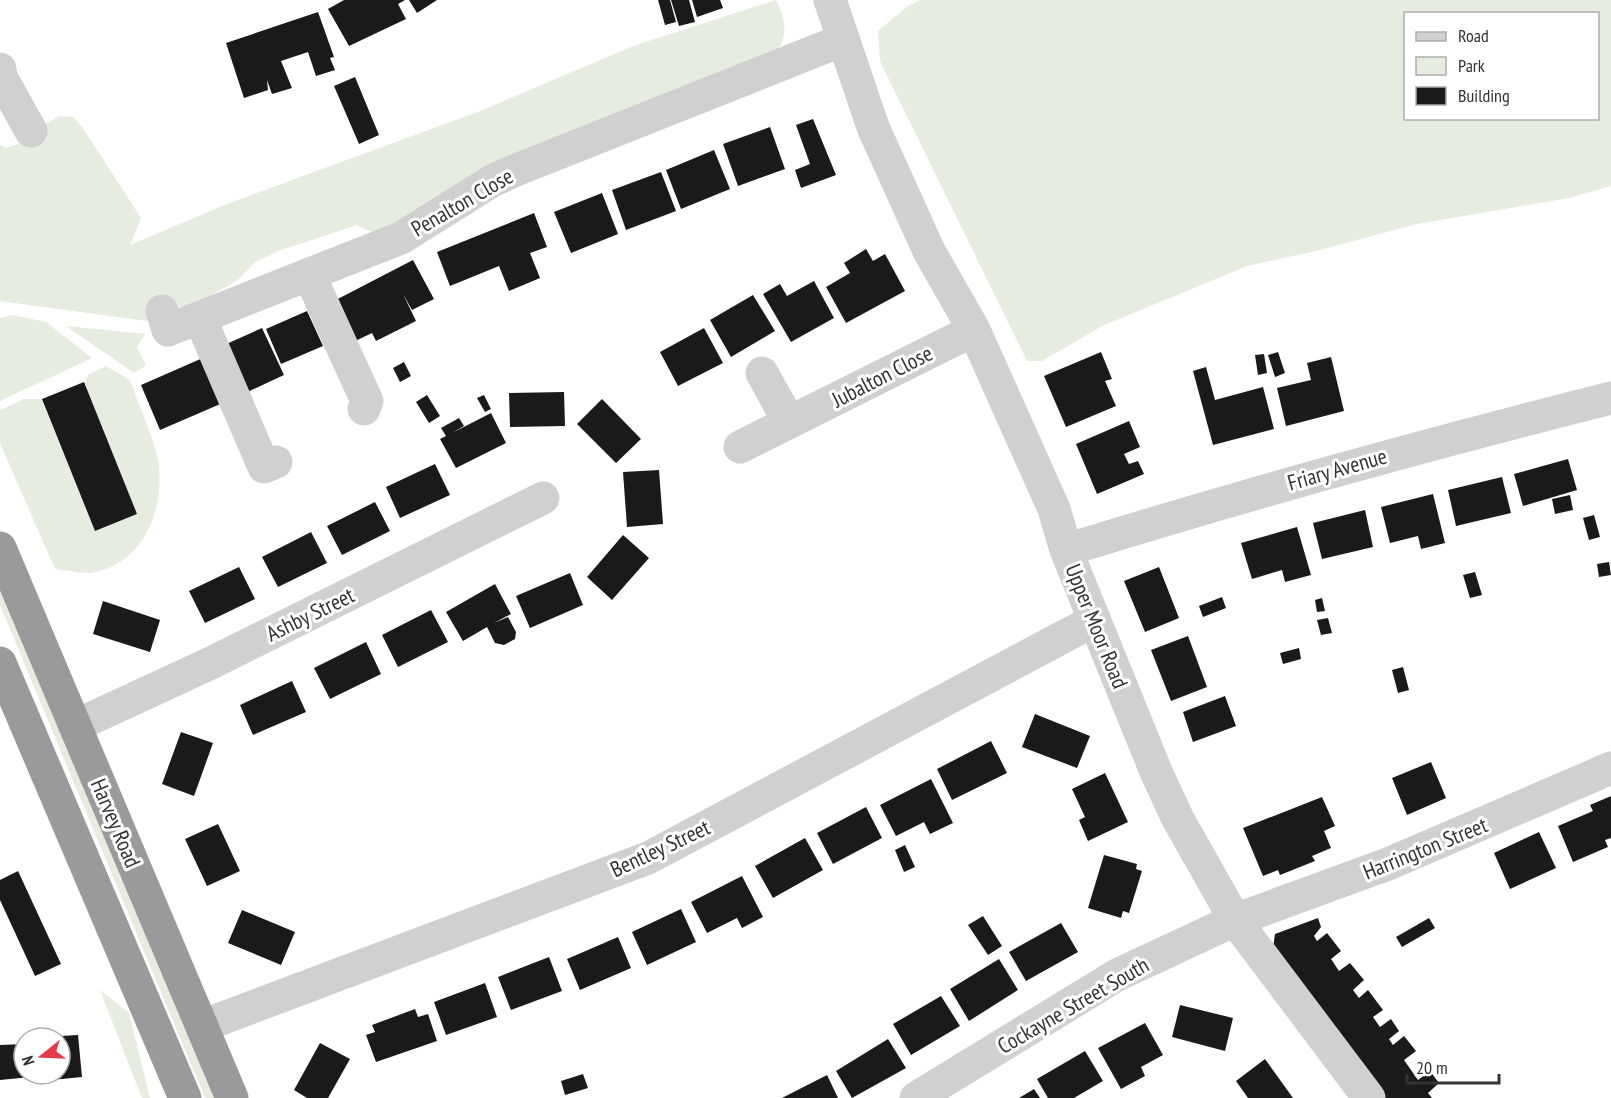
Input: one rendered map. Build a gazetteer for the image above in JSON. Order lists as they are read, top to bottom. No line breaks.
{"streets":{"highway":["Harvey Road"],"street":["Penalton Close","Jubalton Close","Friary Avenue","Ashby Street","Upper Moor Road","Bentley Street","Harrington Street","Cockayne Street South"]},"crossings":[["Penalton Close","Upper Moor Road"],["Jubalton Close","Upper Moor Road"],["Friary Avenue","Upper Moor Road"],["Ashby Street","Harvey Road"],["Upper Moor Road","Bentley Street"],["Upper Moor Road","Harrington Street"],["Upper Moor Road","Cockayne Street South"],["Harvey Road","Bentley Street"],["Harrington Street","Cockayne Street South"]],"legend":["Road","Park","Building"],"scale_bar":"20 m","north":"left"}
